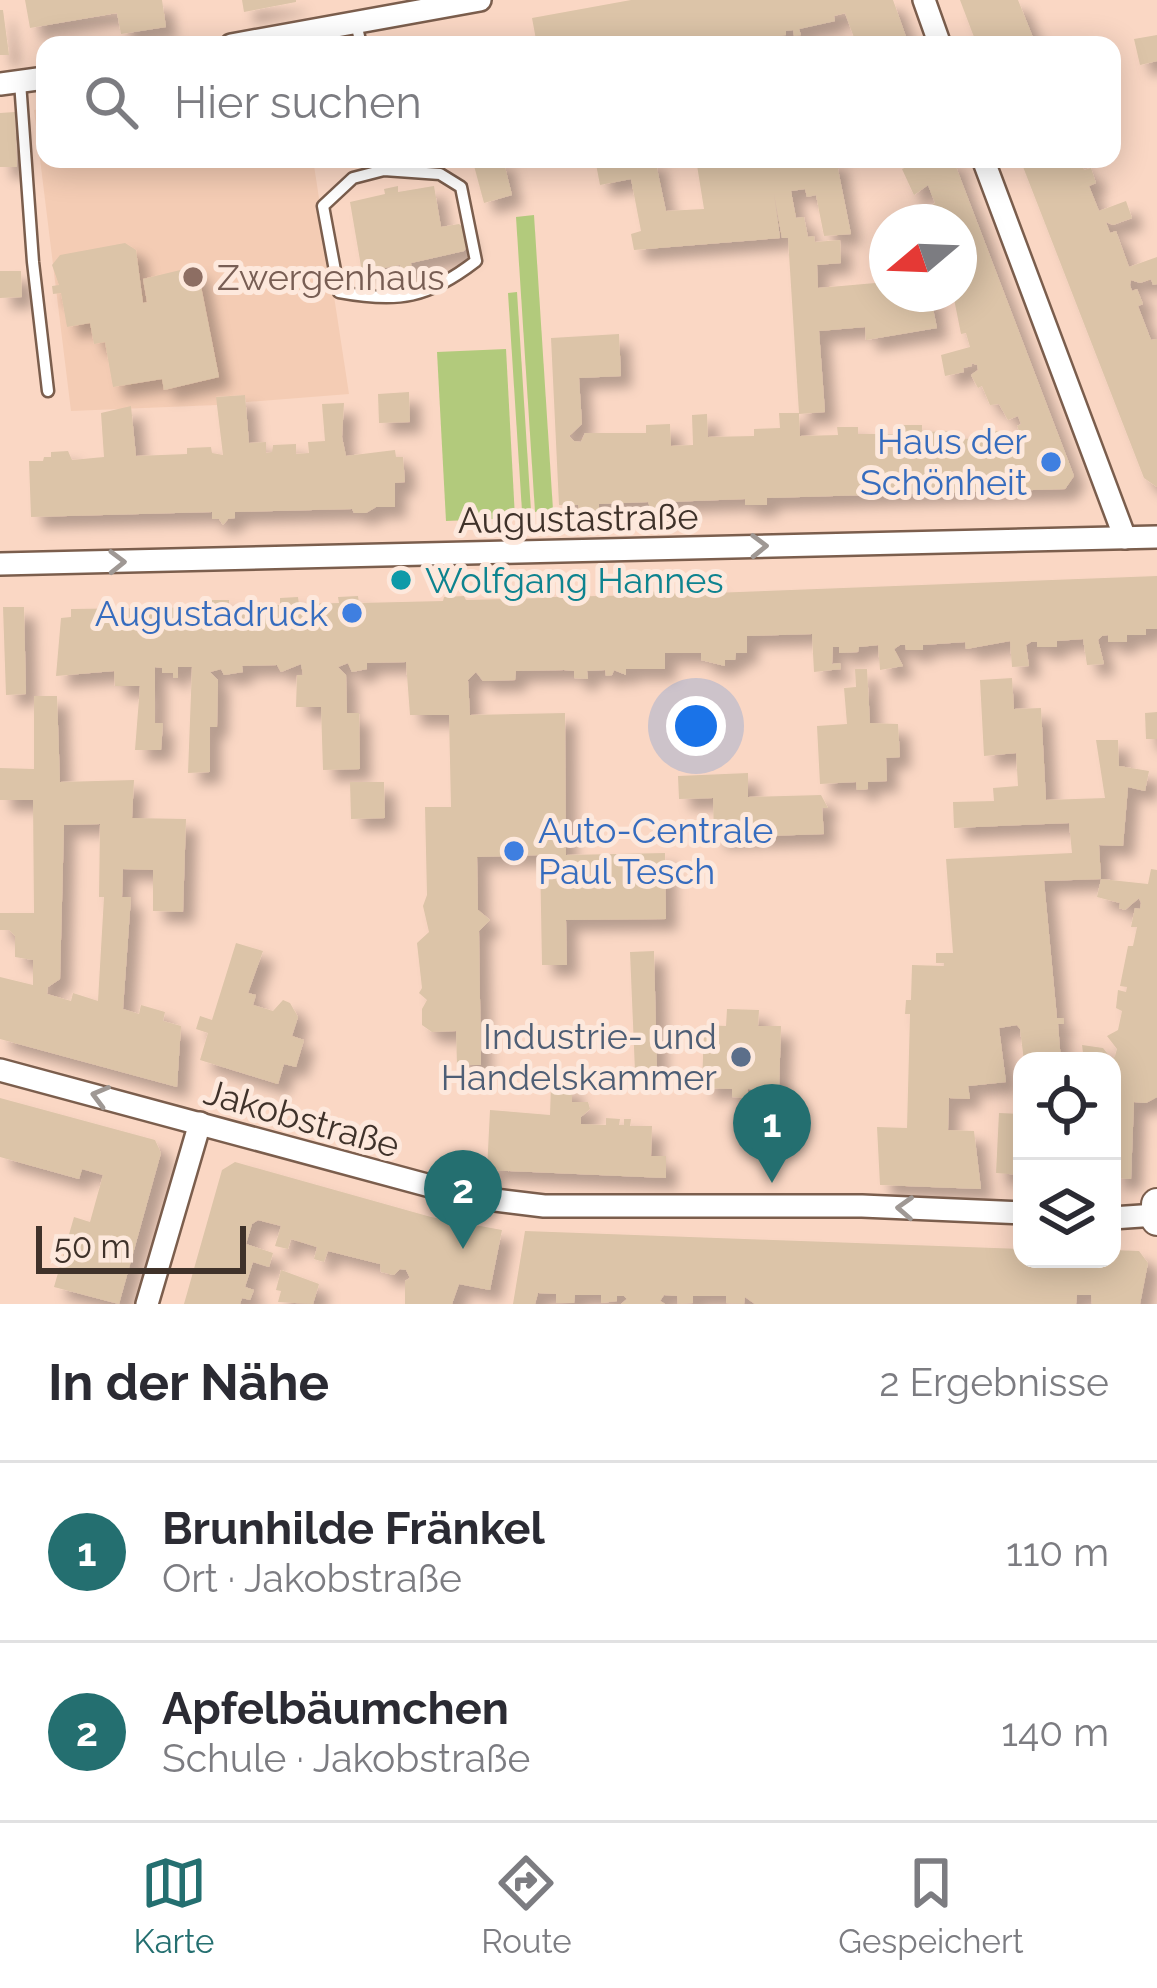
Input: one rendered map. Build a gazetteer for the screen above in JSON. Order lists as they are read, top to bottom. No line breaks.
{"streets":{"street":["Augustastraße","Jakobstraße"]},"one_way":["Augustastraße","Jakobstraße"],"places":["Zwergenhaus","Haus der Schönheit","Wolfgang Hannes","Augustadruck","Auto-Centrale Paul Tesch","Industrie- und Handelskammer"],"scale_bar":"50 m","north":"left","page":{"search":"Hier suchen","pins":["1","2"],"scale":"50 m","heading":["In der Nähe","2 Ergebnisse"],"list":[{"mark":"1","name":"Brunhilde Fränkel","note":"Ort · Jakobstraße","value":"110 m"},{"mark":"2","name":"Apfelbäumchen","note":"Schule · Jakobstraße","value":"140 m"}],"nav":["Karte","Route","Gespeichert"]}}
